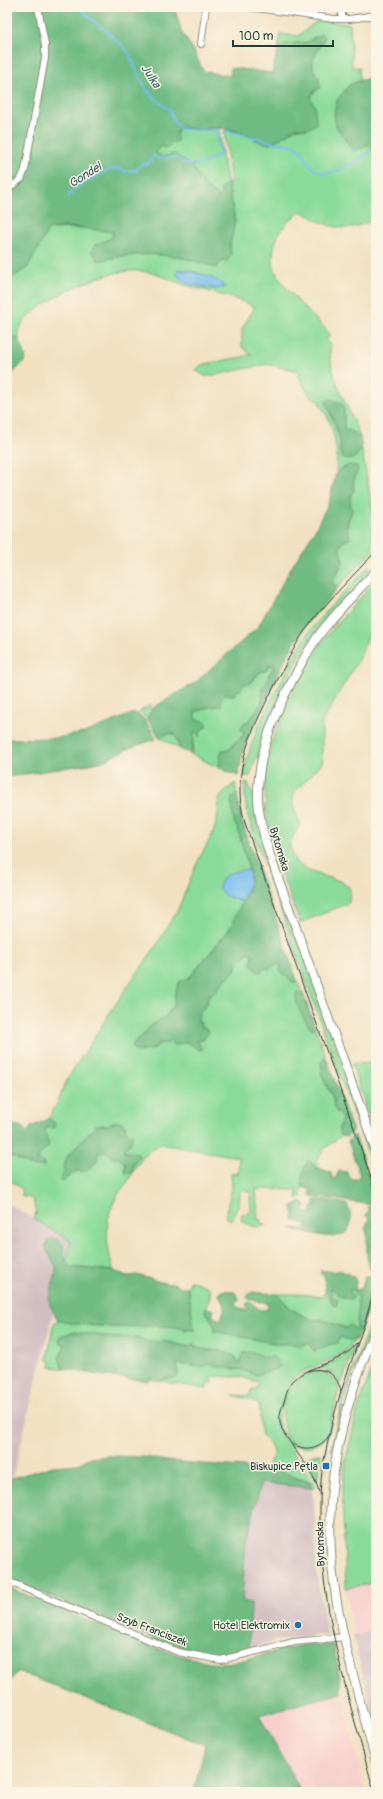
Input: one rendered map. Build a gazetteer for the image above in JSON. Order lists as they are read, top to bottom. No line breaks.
{"streets":{"street":["Bytomska","Szyb Franciszek"]},"crossings":[["Bytomska","Szyb Franciszek"]],"water":["Julka","Gondel"],"places":{"transit":["Biskupice Pętla"],"other":["Hotel Elektromix"]},"scale_bar":"100 m"}
